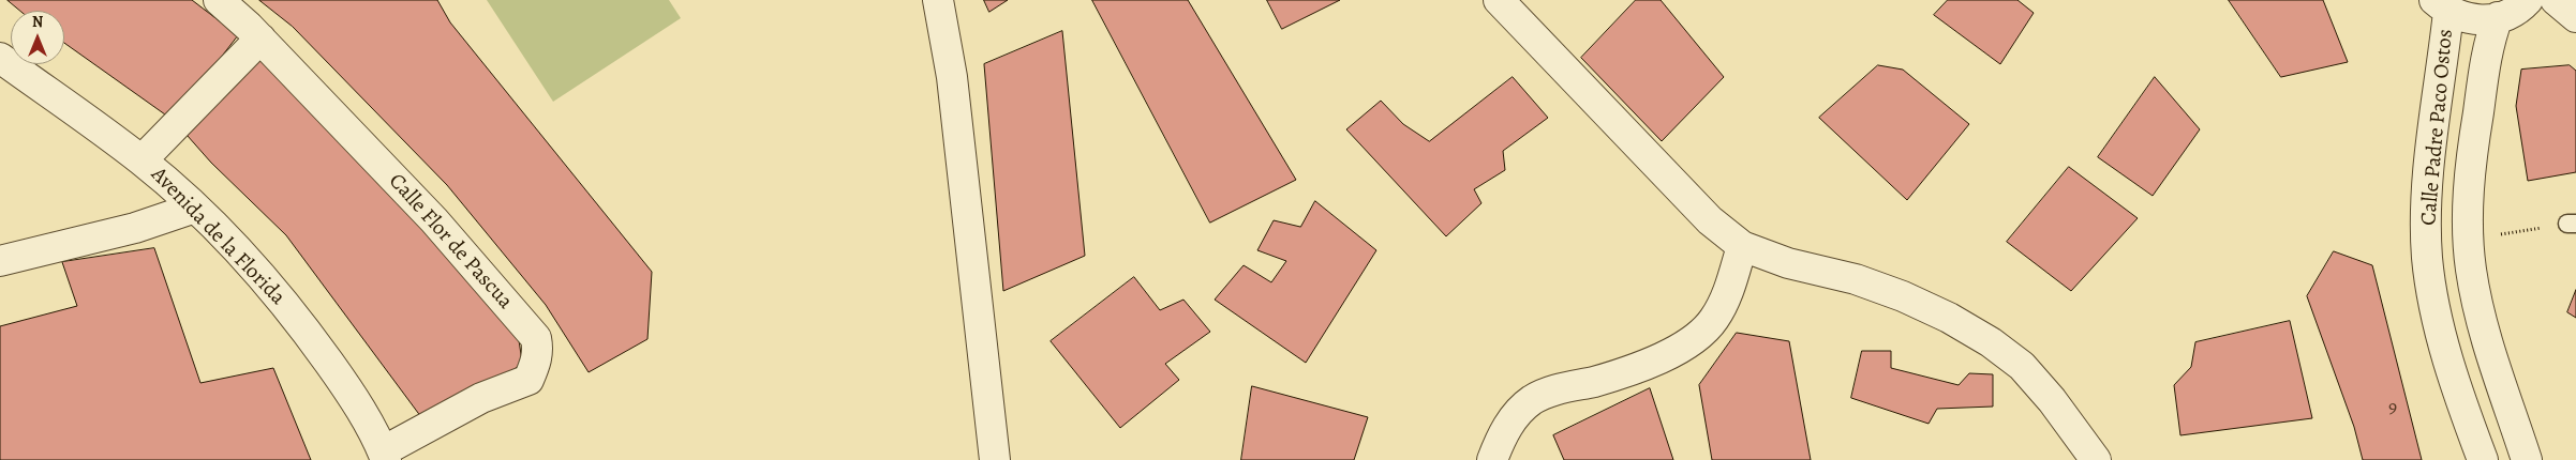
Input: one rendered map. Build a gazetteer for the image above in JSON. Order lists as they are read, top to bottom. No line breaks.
{"streets":{"street":["Calle Padre Paco Ostos","Avenida de la Florida","Calle Flor de Pascua"]},"crossings":[["Avenida de la Florida","Calle Flor de Pascua"]],"house_numbers":["9"],"north":"top"}
